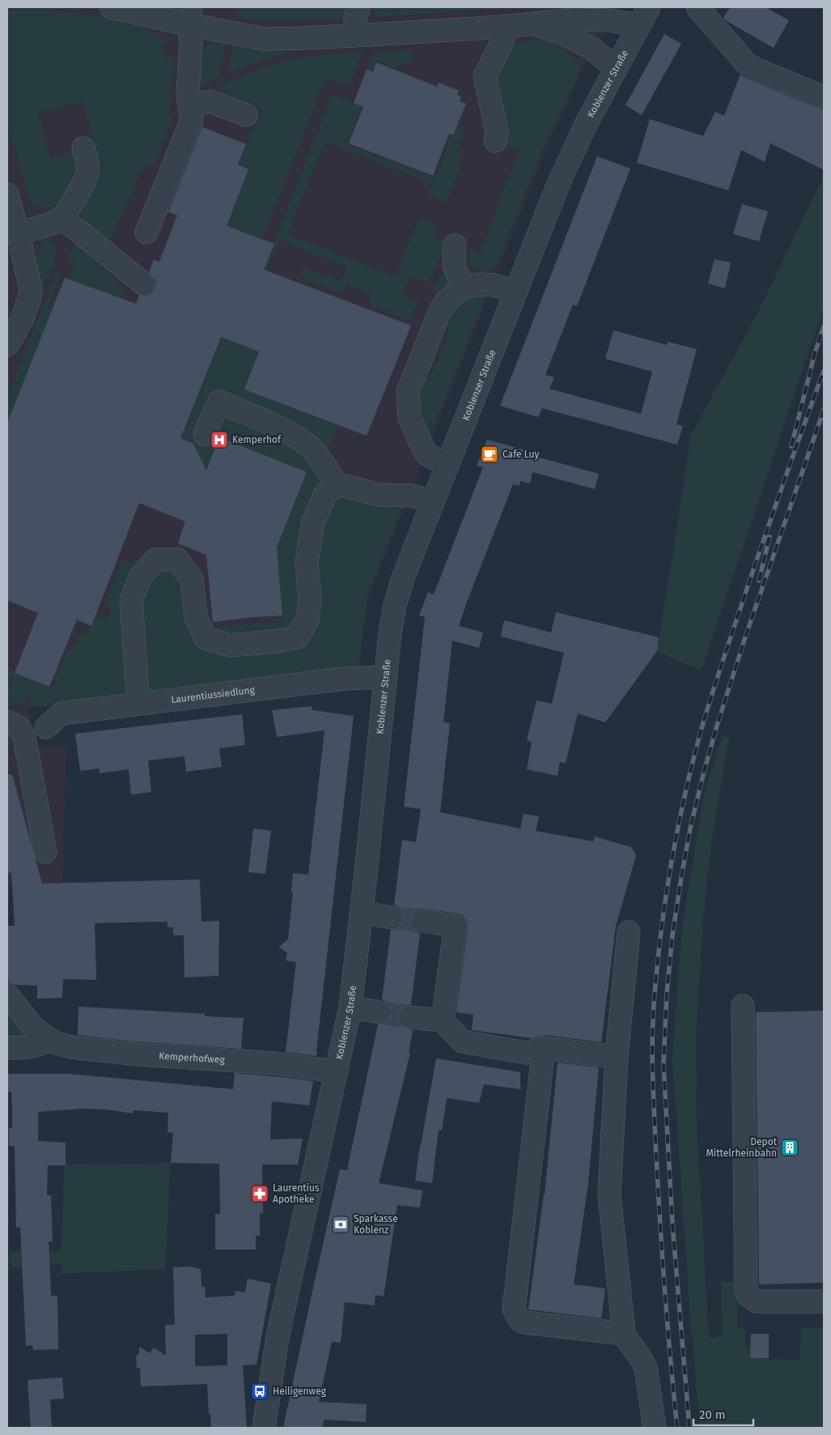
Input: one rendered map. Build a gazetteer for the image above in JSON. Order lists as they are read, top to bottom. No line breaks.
{"streets":{"street":["Koblenzer Straße","Laurentiussiedlung","Kemperhofweg"]},"crossings":[["Koblenzer Straße","Laurentiussiedlung"],["Koblenzer Straße","Kemperhofweg"]],"places":{"hospital":["Kemperhof"],"cafe":["Cafe Luy"],"building":["Depot Mittelrheinbahn"],"pharmacy":["Laurentius Apotheke"],"bank":["Sparkasse Koblenz"],"bus stop":["Heiligenweg"]},"scale_bar":"20 m"}
